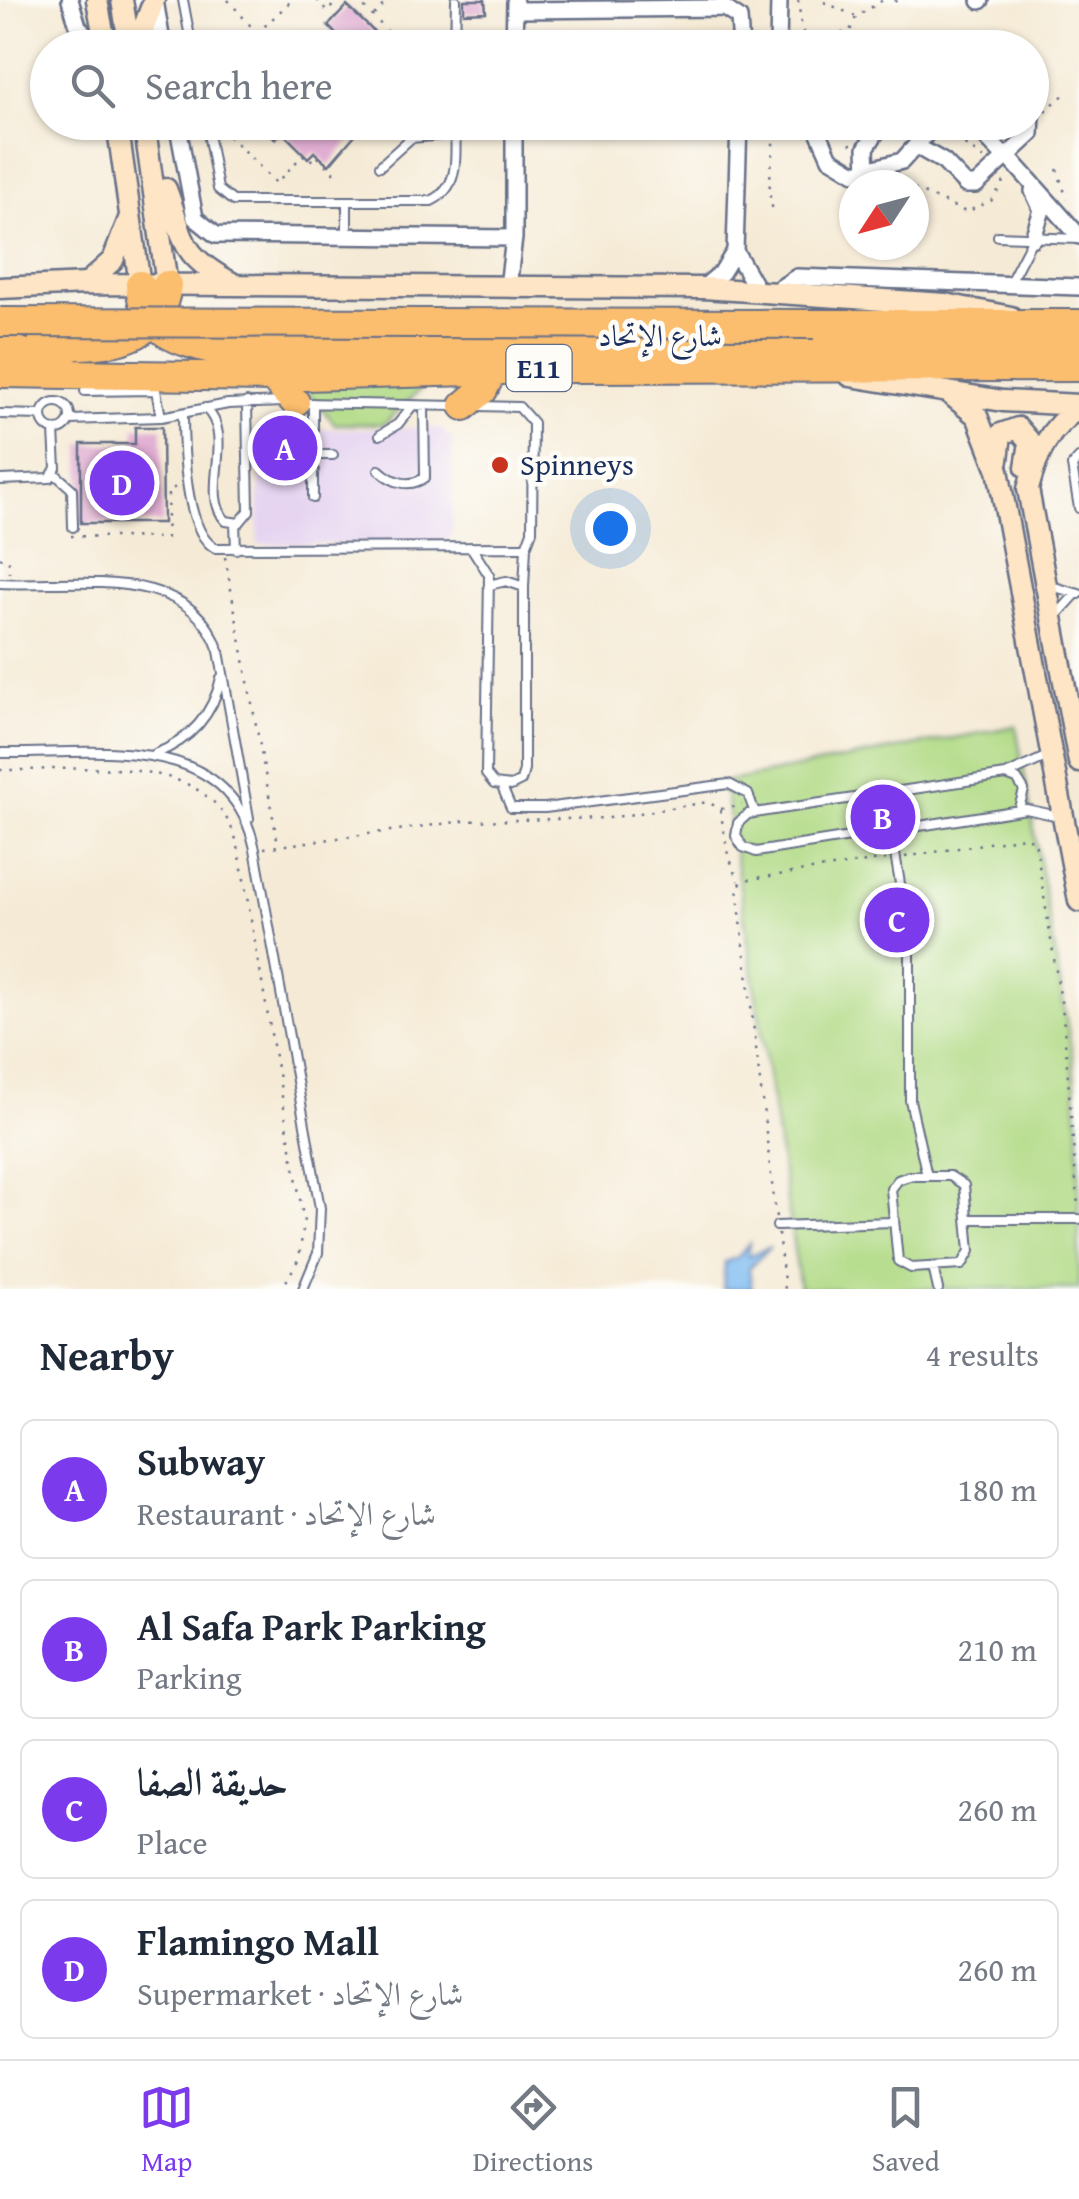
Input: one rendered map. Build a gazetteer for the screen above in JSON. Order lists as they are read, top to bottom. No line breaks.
{"streets":{"highway":["شارع الإتحاد","E11"]},"places":["Spinneys"],"north":"bottom left","page":{"search":"Search here","pins":["A","D","B","C"],"heading":["Nearby","4 results"],"list":[{"mark":"A","name":"Subway","note":"Restaurant · شارع الإتحاد","value":"180 m"},{"mark":"B","name":"Al Safa Park Parking","note":"Parking","value":"210 m"},{"mark":"C","name":"حديقة الصفا","note":"Place","value":"260 m"},{"mark":"D","name":"Flamingo Mall","note":"Supermarket · شارع الإتحاد","value":"260 m"}],"nav":["Map","Directions","Saved"]}}
